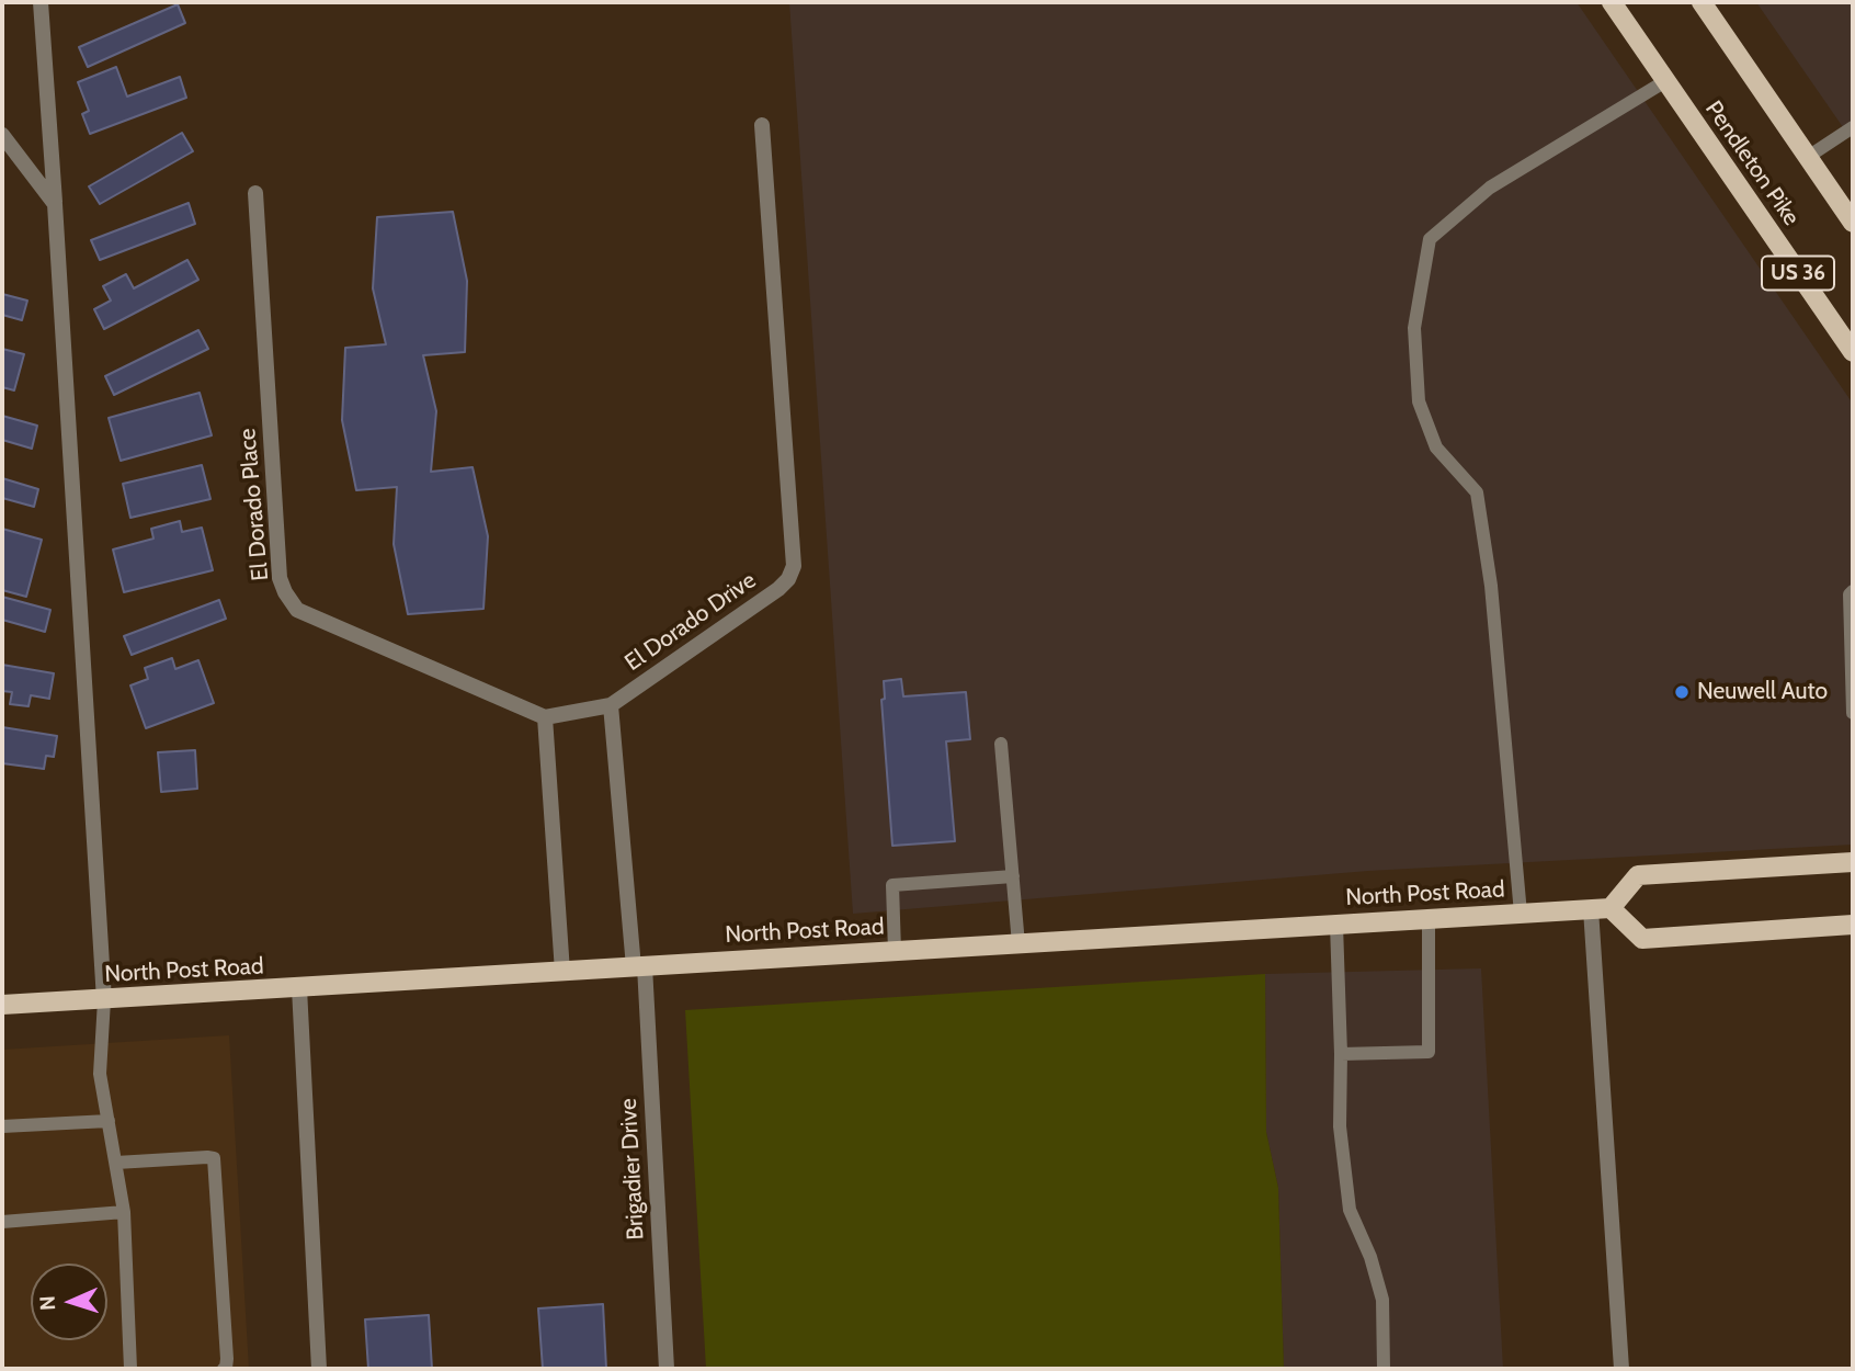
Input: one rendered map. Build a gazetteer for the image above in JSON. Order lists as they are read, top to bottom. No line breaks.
{"streets":{"main road":["Pendleton Pike","US 36","North Post Road"],"street":["El Dorado Place","El Dorado Drive","Brigadier Drive"]},"crossings":[["North Post Road","Brigadier Drive"]],"places":["Neuwell Auto"],"north":"left"}
